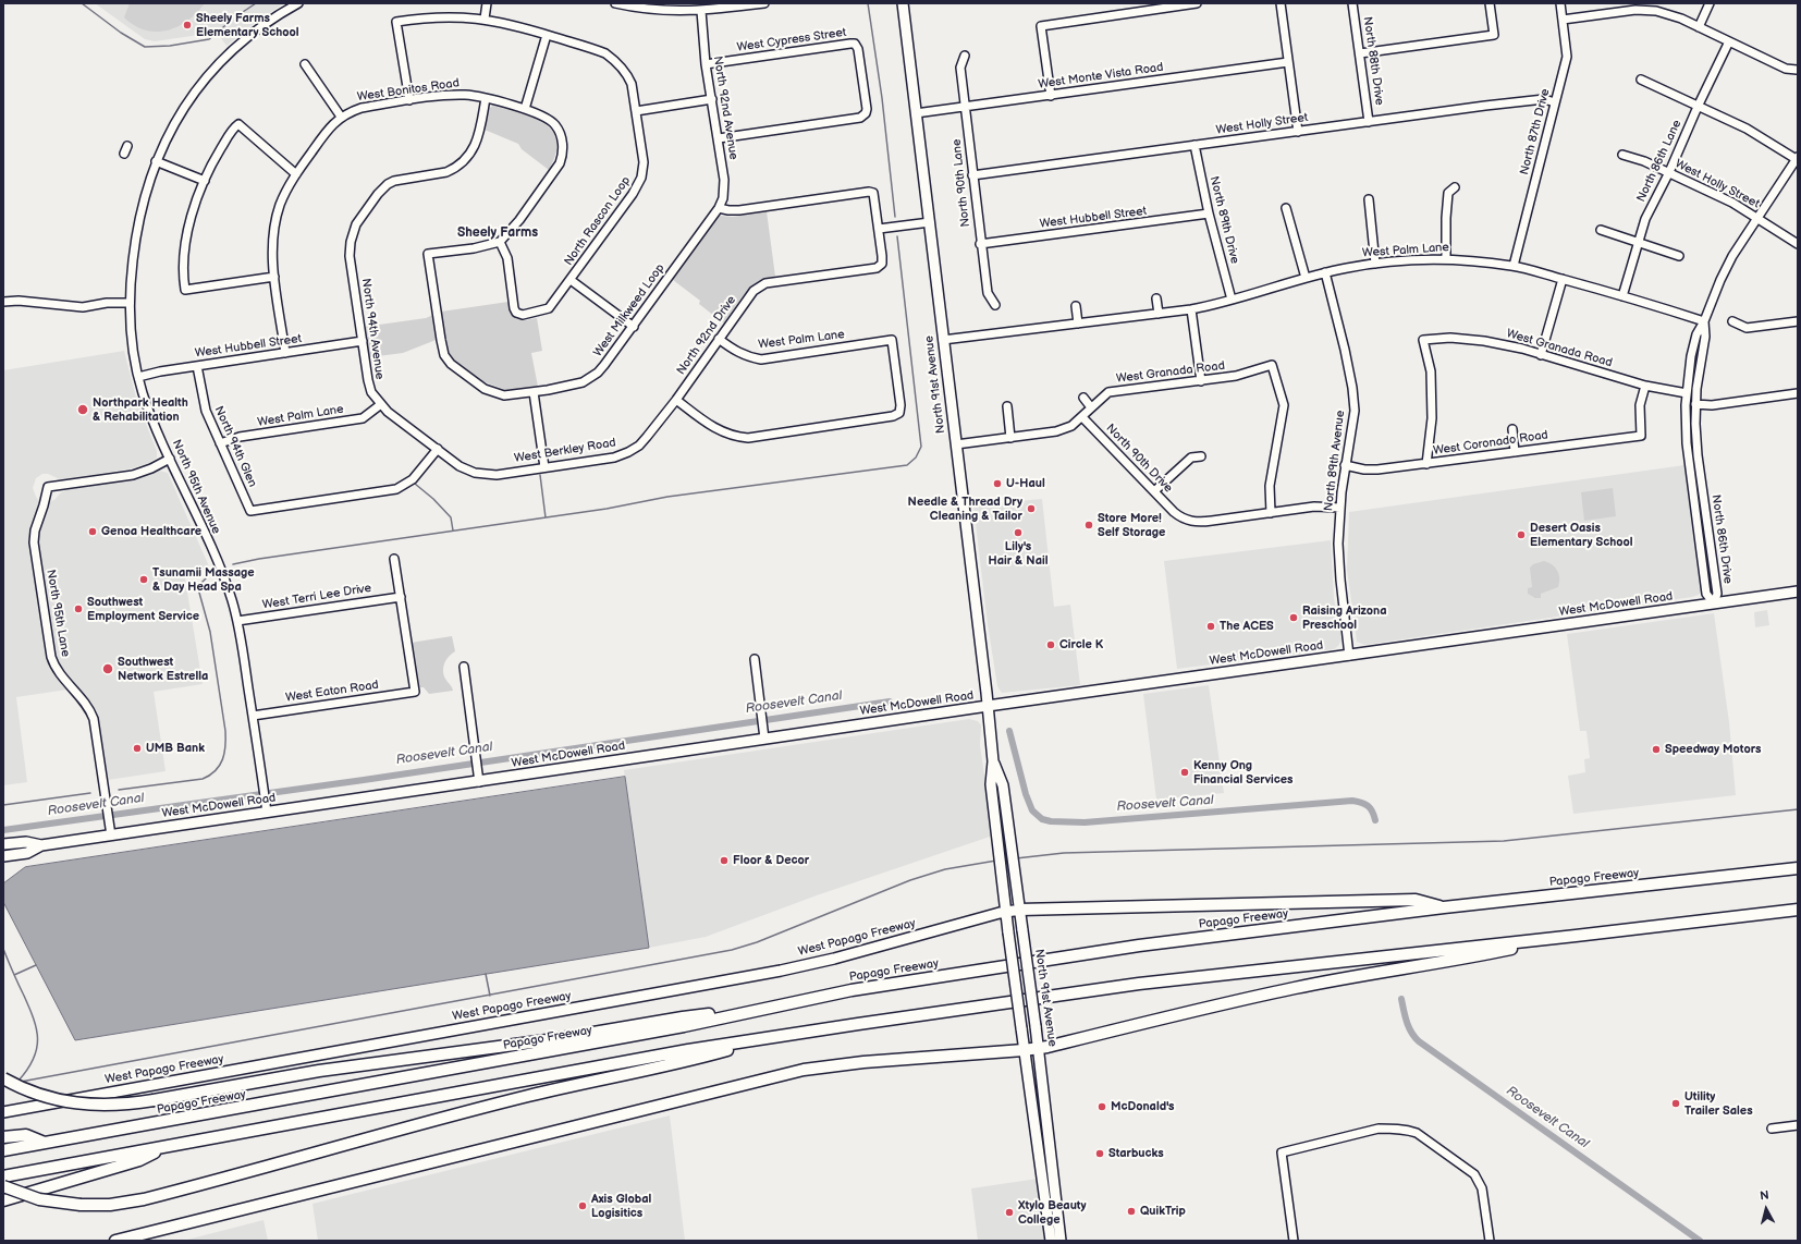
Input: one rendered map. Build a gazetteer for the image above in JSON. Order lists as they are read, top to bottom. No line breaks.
{"streets":{"highway":["Papago Freeway"],"main road":["North 91st Avenue","West McDowell Road","West Papago Freeway"],"street":["West Cypress Street","North 88th Drive","West Monte Vista Road","West Bonitos Road","North 92nd Avenue","West Holly Street","North 87th Drive","North 86th Lane","North 90th Lane","West Hubbell Street","North 89th Drive","North Rascon Loop","West Palm Lane","West Milkweed Loop","North 94th Avenue","North 92nd Drive","West Granada Road","West Coronado Road","North 94th Glen","West Berkley Road","North 90th Drive","North 89th Avenue","North 95th Avenue","North 86th Drive","West Terri Lee Drive","North 95th Lane","West Eaton Road"]},"crossings":[["West Cypress Street","North 92nd Avenue"],["North 88th Drive","West Holly Street"],["West Monte Vista Road","North 90th Lane"],["West Monte Vista Road","North 91st Avenue"],["West Bonitos Road","West Hubbell Street"],["West Bonitos Road","North Rascon Loop"],["West Bonitos Road","West Milkweed Loop"],["West Bonitos Road","North 94th Avenue"],["North 92nd Avenue","West Milkweed Loop"],["West Holly Street","North 87th Drive"],["West Holly Street","North 86th Lane"],["West Holly Street","North 90th Lane"],["West Holly Street","North 89th Drive"],["West Holly Street","North 86th Drive"],["North 87th Drive","West Palm Lane"],["North 86th Lane","West Palm Lane"],["North 90th Lane","West Hubbell Street"],["West Hubbell Street","North 89th Drive"],["West Hubbell Street","North 94th Avenue"],["West Hubbell Street","North 94th Glen"],["West Hubbell Street","North 95th Avenue"],["North 89th Drive","West Palm Lane"],["North Rascon Loop","West Milkweed Loop"],["West Palm Lane","North 94th Avenue"],["West Palm Lane","North 92nd Drive"],["West Palm Lane","North 91st Avenue"],["West Palm Lane","North 94th Glen"],["West Palm Lane","West Berkley Road"],["West Palm Lane","North 89th Avenue"],["West Palm Lane","North 86th Drive"],["North 94th Avenue","North 94th Glen"],["North 94th Avenue","West Berkley Road"],["North 92nd Drive","West Berkley Road"],["West Granada Road","North 91st Avenue"],["West Granada Road","West Coronado Road"],["West Granada Road","North 90th Drive"],["West Granada Road","North 86th Drive"],["North 91st Avenue","West McDowell Road"],["North 91st Avenue","West Papago Freeway"],["West Coronado Road","North 89th Avenue"],["North 94th Glen","West Berkley Road"],["North 89th Avenue","West McDowell Road"],["North 95th Avenue","West Terri Lee Drive"],["North 95th Avenue","West McDowell Road"],["North 95th Avenue","North 95th Lane"],["North 95th Avenue","West Eaton Road"],["North 86th Drive","West McDowell Road"],["West Terri Lee Drive","West Eaton Road"],["West McDowell Road","North 95th Lane"]],"districts":["Sheely Farms"],"water":["Roosevelt Canal"],"places":["Sheely Farms Elementary School","Northpark Health & Rehabilitation","U-Haul","Needle & Thread Dry Cleaning & Tailor","Store More! Self Storage","Genoa Healthcare","Lily's Hair & Nail","Desert Oasis Elementary School","Tsunamii Massage & Day Head Spa","Southwest Employment Service","Raising Arizona Preschool","The ACES","Circle K","Southwest Network Estrella","UMB Bank","Speedway Motors","Kenny Ong Financial Services","Floor & Decor","Utility Trailer Sales","McDonald's","Starbucks","Axis Global Logisitics","QuikTrip","Xtylo Beauty College"],"north":"top"}
